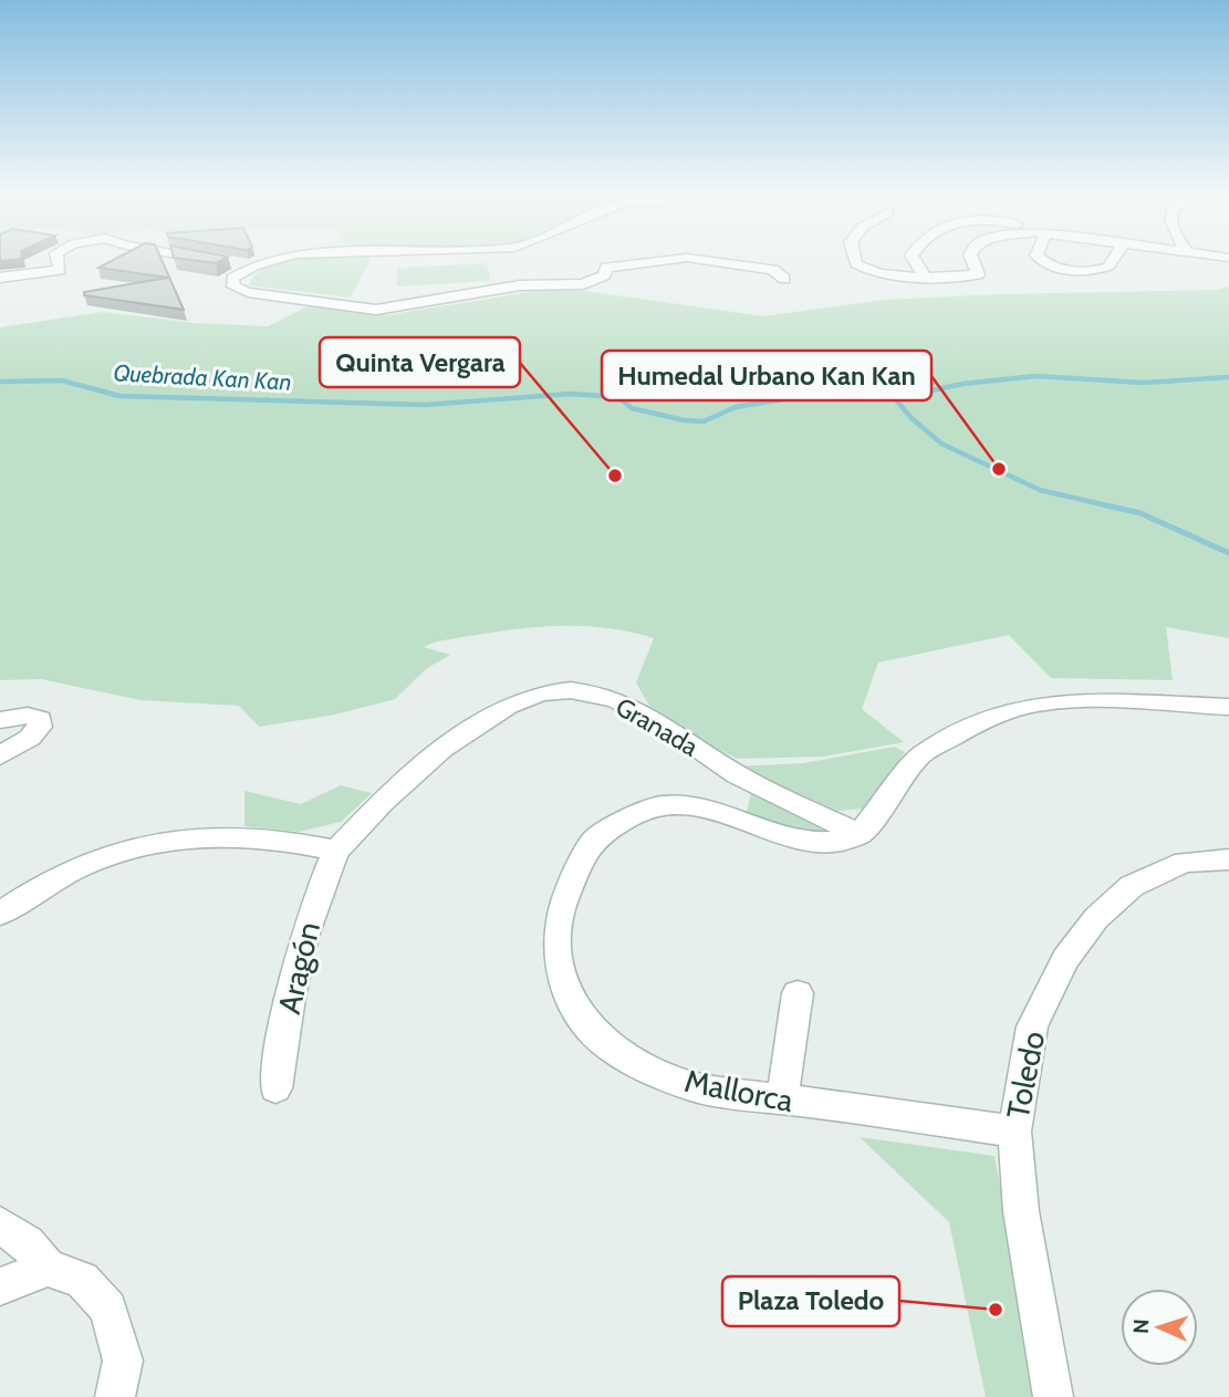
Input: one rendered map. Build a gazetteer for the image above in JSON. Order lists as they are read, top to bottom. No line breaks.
{"streets":{"street":["Granada","Aragón","Toledo","Mallorca"]},"crossings":[["Granada","Aragón"],["Granada","Mallorca"],["Toledo","Mallorca"]],"water":["Quebrada Kan Kan"],"places":["Humedal Urbano Kan Kan","Quinta Vergara","Plaza Toledo"],"north":"left"}
